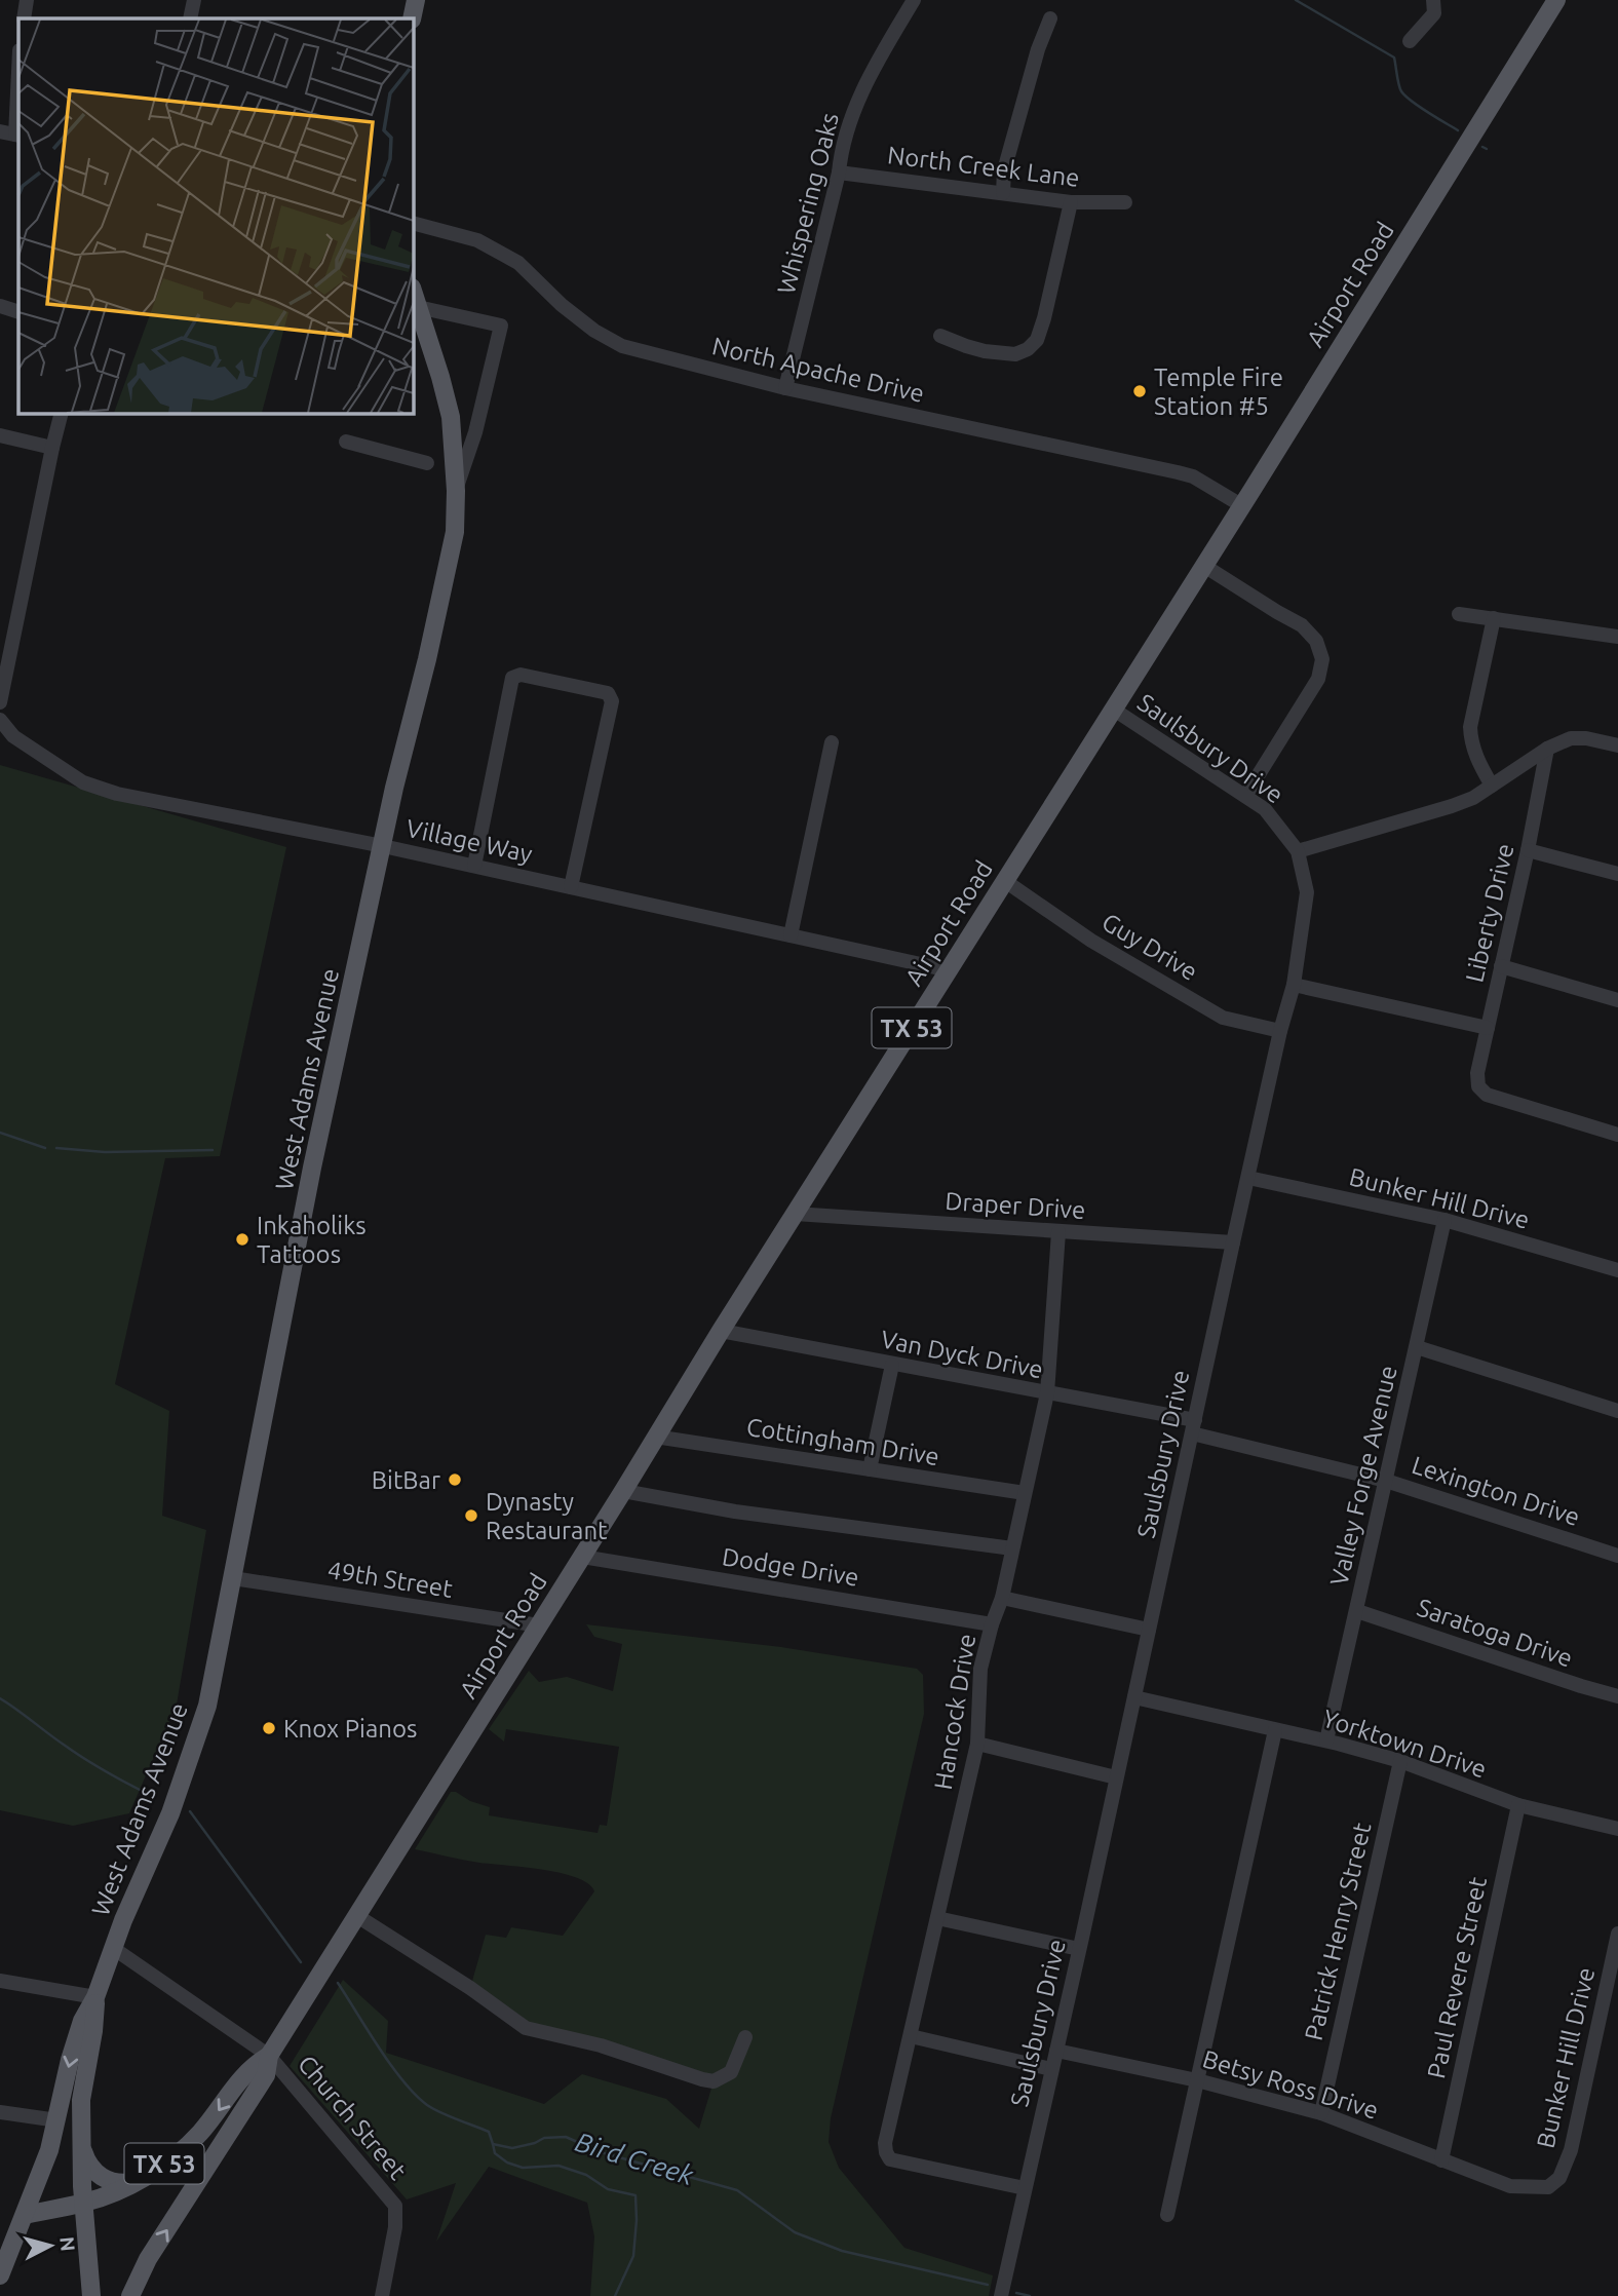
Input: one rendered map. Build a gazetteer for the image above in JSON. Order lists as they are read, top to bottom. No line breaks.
{"streets":{"main road":["Airport Road","TX 53","West Adams Avenue"],"street":["North Creek Lane","Whispering Oaks","North Apache Drive","Saulsbury Drive","Village Way","Liberty Drive","Guy Drive","Bunker Hill Drive","Draper Drive","Van Dyck Drive","Cottingham Drive","Valley Forge Avenue","Lexington Drive","Dodge Drive","49th Street","Saratoga Drive","Hancock Drive","Yorktown Drive","Patrick Henry Street","Paul Revere Street","Betsy Ross Drive","Church Street"]},"crossings":[["North Creek Lane","Whispering Oaks"],["Whispering Oaks","North Apache Drive"],["Airport Road","North Apache Drive"],["Airport Road","Saulsbury Drive"],["Airport Road","Village Way"],["Airport Road","Guy Drive"],["Airport Road","West Adams Avenue"],["Airport Road","Draper Drive"],["Airport Road","Van Dyck Drive"],["Airport Road","Cottingham Drive"],["Airport Road","Dodge Drive"],["Airport Road","49th Street"],["Airport Road","Church Street"],["Saulsbury Drive","Guy Drive"],["Saulsbury Drive","Bunker Hill Drive"],["Saulsbury Drive","Draper Drive"],["Saulsbury Drive","Van Dyck Drive"],["Saulsbury Drive","Lexington Drive"],["Saulsbury Drive","Hancock Drive"],["Saulsbury Drive","Yorktown Drive"],["Saulsbury Drive","Betsy Ross Drive"],["Village Way","West Adams Avenue"],["West Adams Avenue","49th Street"],["West Adams Avenue","Church Street"],["Bunker Hill Drive","Valley Forge Avenue"],["Bunker Hill Drive","Betsy Ross Drive"],["Draper Drive","Hancock Drive"],["Van Dyck Drive","Lexington Drive"],["Van Dyck Drive","Hancock Drive"],["Cottingham Drive","Hancock Drive"],["Valley Forge Avenue","Lexington Drive"],["Valley Forge Avenue","Saratoga Drive"],["Valley Forge Avenue","Yorktown Drive"],["Dodge Drive","Hancock Drive"],["Yorktown Drive","Patrick Henry Street"],["Yorktown Drive","Paul Revere Street"],["Patrick Henry Street","Betsy Ross Drive"],["Paul Revere Street","Betsy Ross Drive"]],"water":["Bird Creek"],"places":["Temple Fire Station #5","Inkaholiks Tattoos","BitBar","Dynasty Restaurant","Knox Pianos"],"north":"right"}
